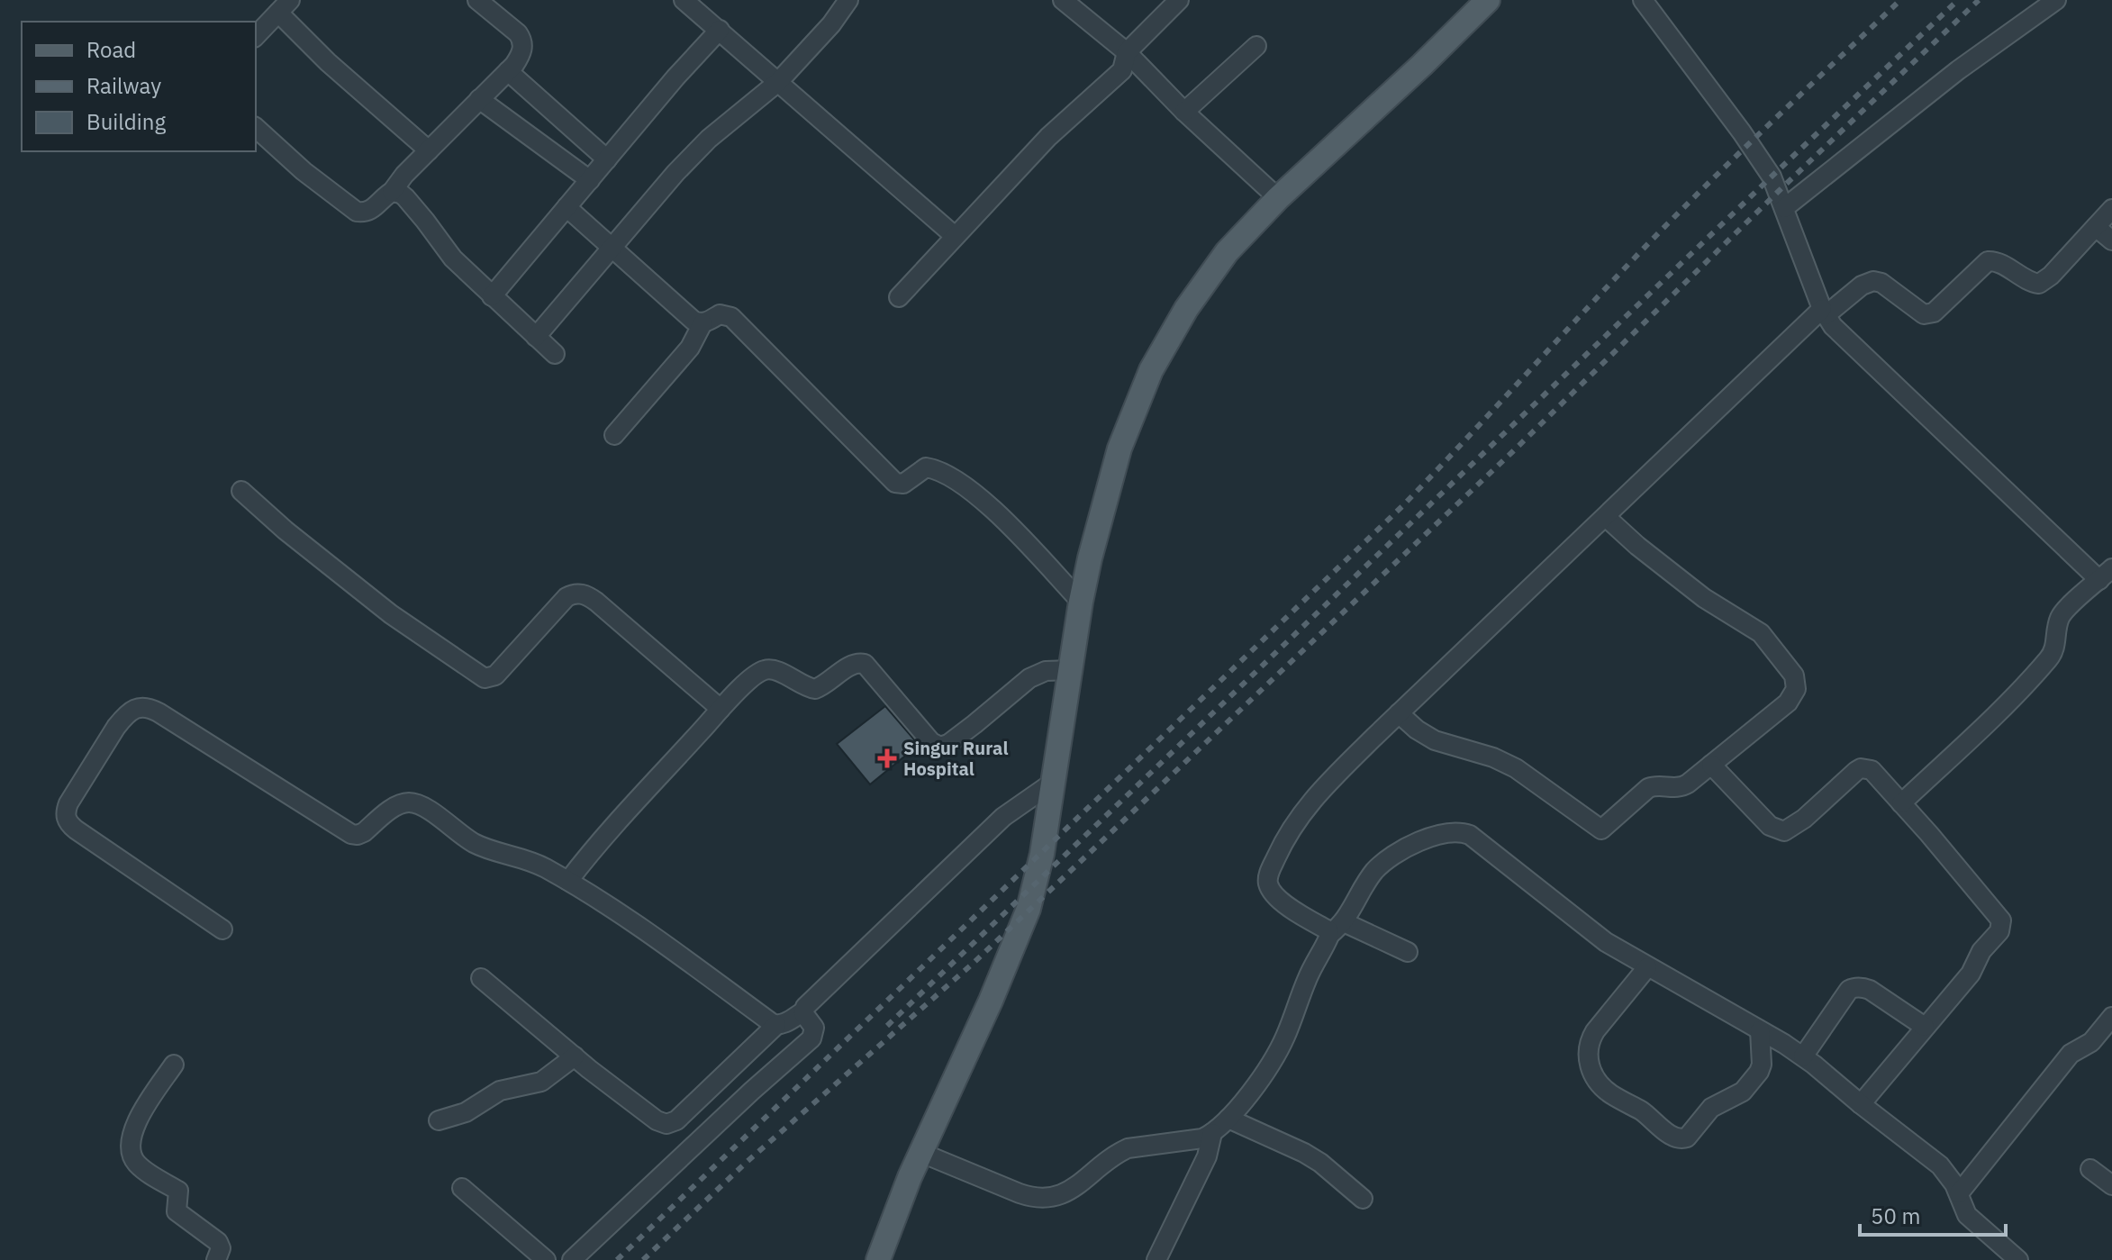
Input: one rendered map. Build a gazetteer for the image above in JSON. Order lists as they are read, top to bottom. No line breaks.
{"places":{"health":["Singur Rural Hospital"]},"legend":["Road","Railway","Building"],"scale_bar":"50 m"}
